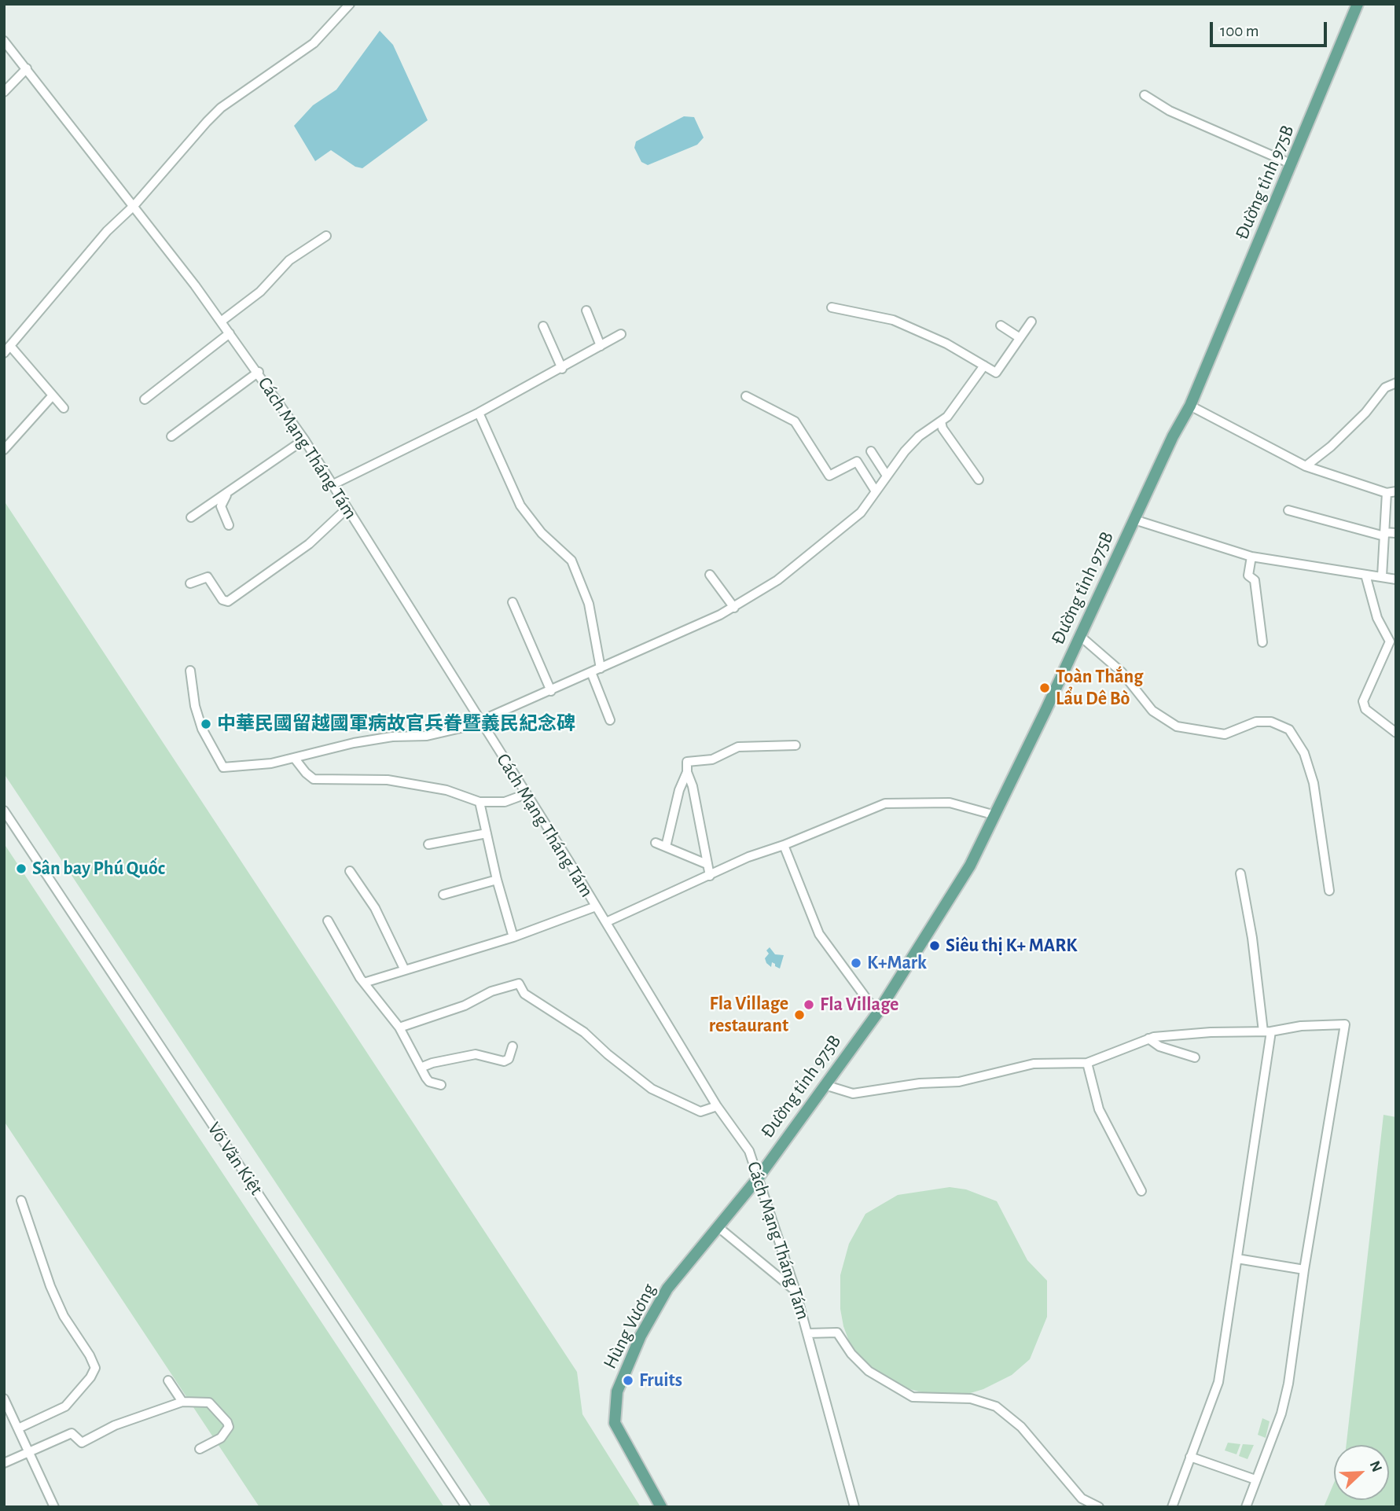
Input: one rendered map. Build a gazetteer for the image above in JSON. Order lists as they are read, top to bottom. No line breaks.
{"streets":{"main road":["Đường tỉnh 975B","Hùng Vương"],"street":["Cách Mạng Tháng Tám","Võ Văn Kiệt"]},"crossings":[["Đường tỉnh 975B","Cách Mạng Tháng Tám"],["Đường tỉnh 975B","Hùng Vương"],["Cách Mạng Tháng Tám","Hùng Vương"]],"places":["Toàn Thắng Lẩu Dê Bò","中華民國留越國軍病故官兵眷暨義民紀念碑","Sân bay Phú Quốc","Siêu thị K+ MARK","K+Mark","Fla Village","Fla Village restaurant","Fruits"],"scale_bar":"100 m","north":"top right"}
